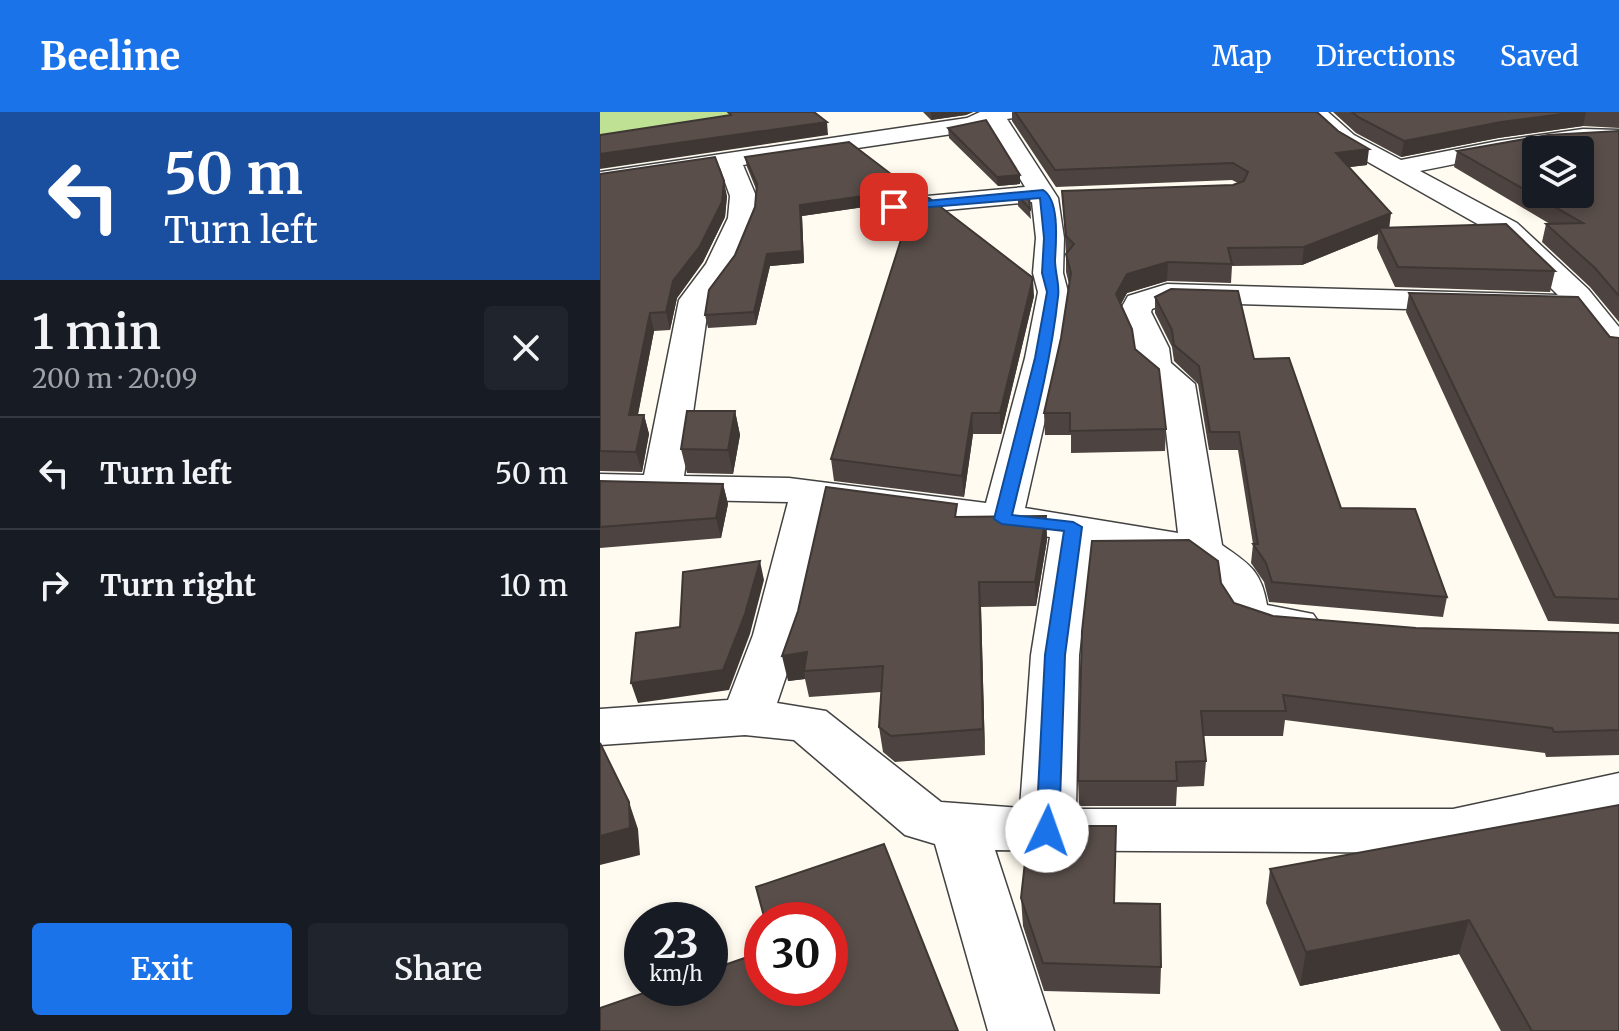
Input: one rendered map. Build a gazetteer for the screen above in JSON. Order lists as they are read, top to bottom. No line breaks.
{"page":{"header":"Beeline","nav":["Map","Directions","Saved"],"turn":["50 m","Turn left"],"heading":["1 min","200 m · 20:09"],"list":[{"name":"Turn left","value":"50 m"},{"name":"Turn right","value":"10 m"}],"speed":"23 km/h","limit":"30","buttons":["Exit","Share"]}}
